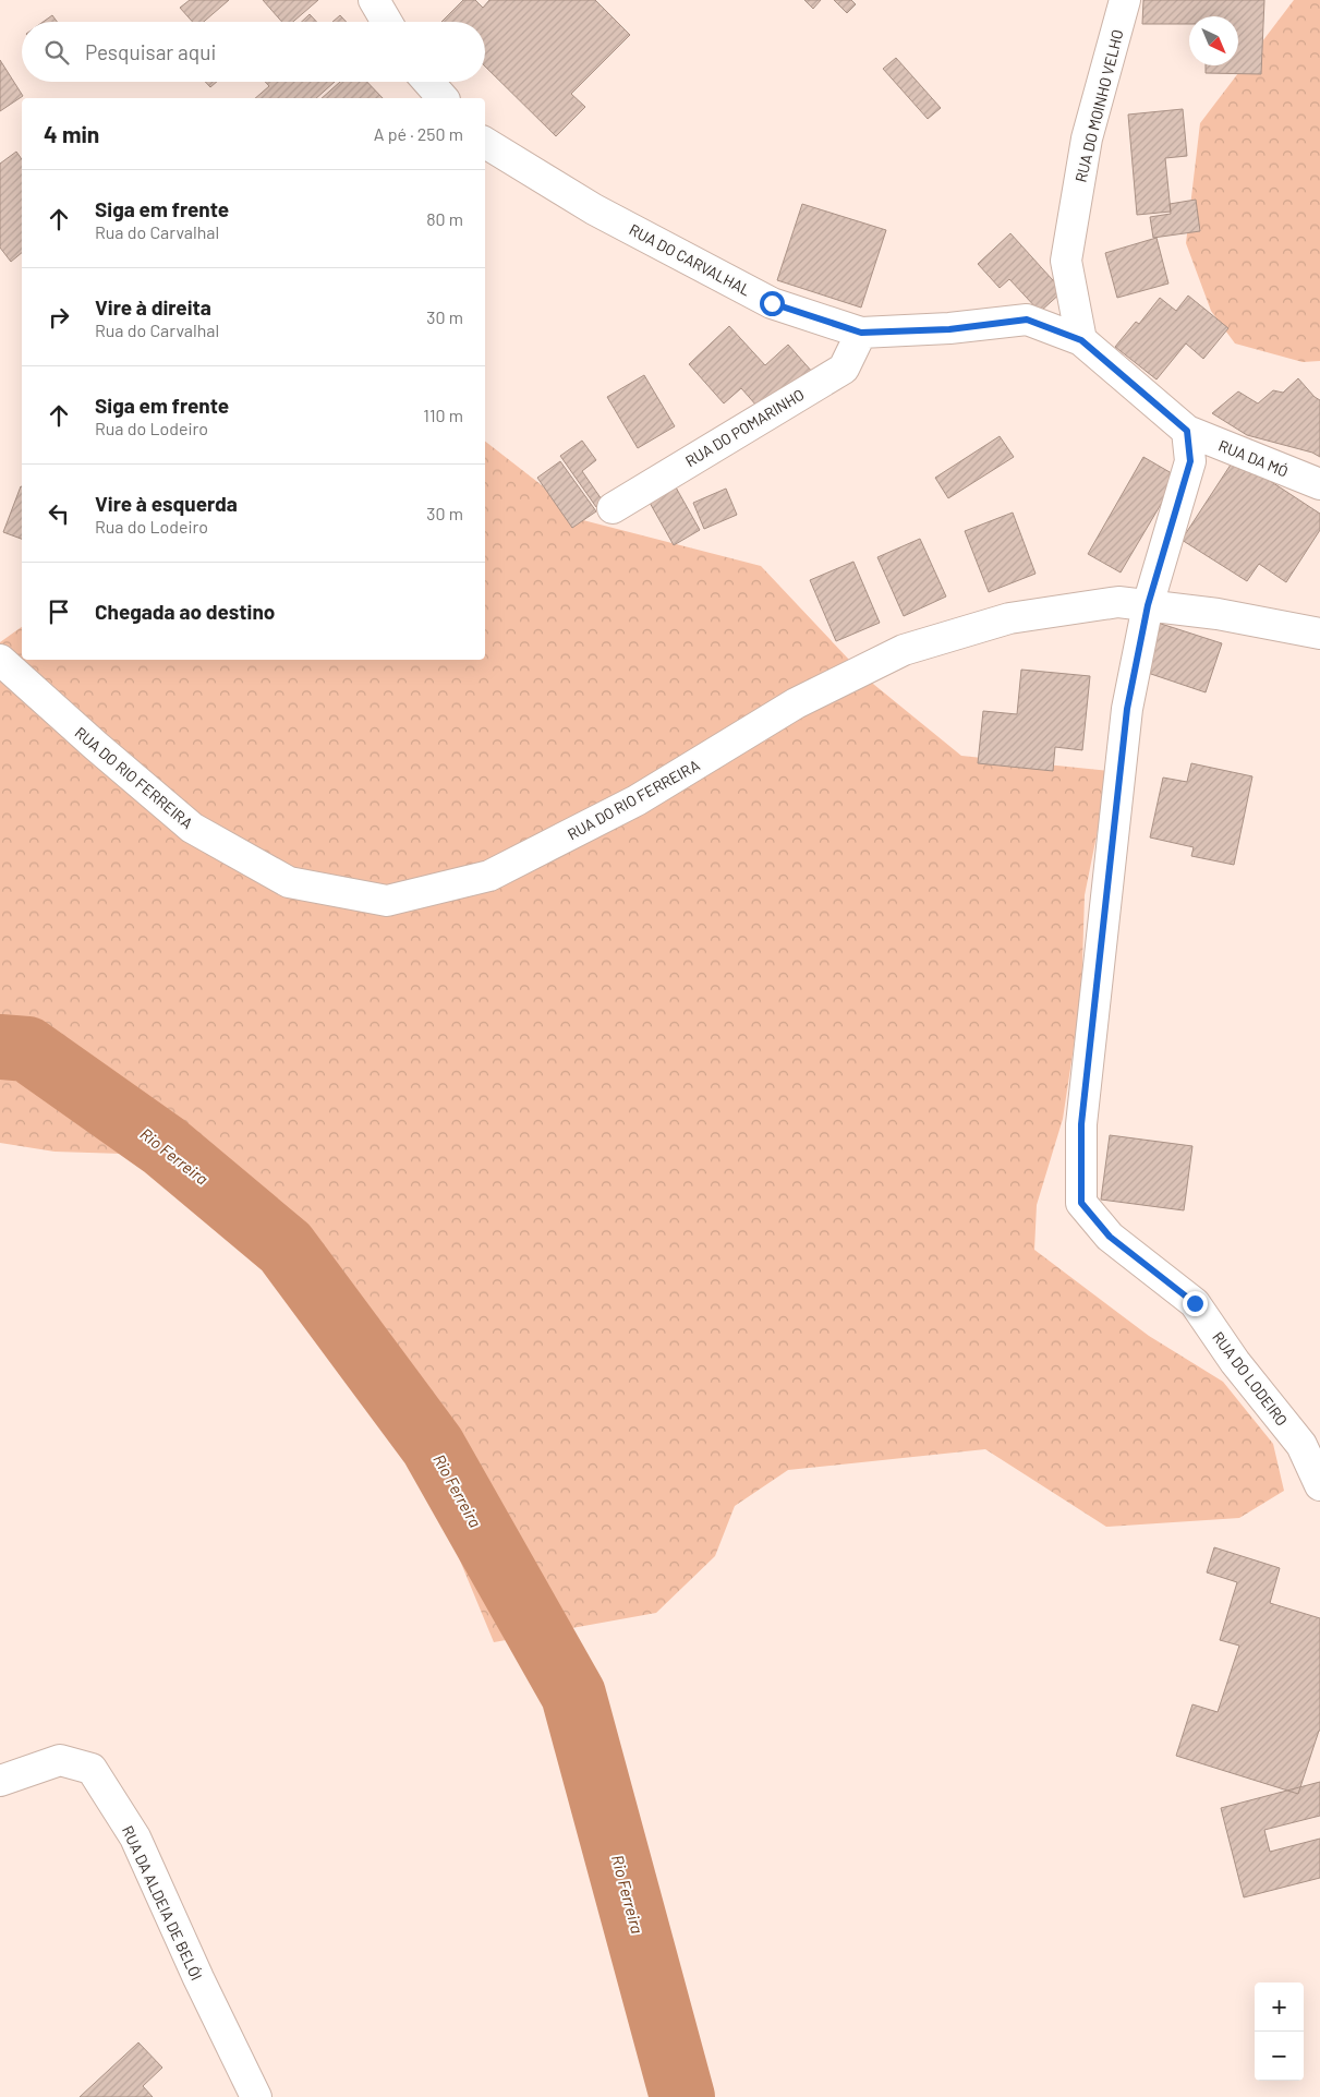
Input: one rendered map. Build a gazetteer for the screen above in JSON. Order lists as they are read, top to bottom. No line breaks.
{"streets":{"street":["RUA DO MOINHO VELHO","RUA DO CARVALHAL","RUA DO POMARINHO","RUA DA MÓ","RUA DO RIO FERREIRA","RUA DO LODEIRO","RUA DA ALDEIA DE BELÓI"]},"crossings":[["RUA DO MOINHO VELHO","RUA DO CARVALHAL"],["RUA DO CARVALHAL","RUA DO POMARINHO"],["RUA DO CARVALHAL","RUA DA MÓ"],["RUA DO RIO FERREIRA","RUA DO LODEIRO"]],"water":["Rio Ferreira"],"north":"bottom right","page":{"search":"Pesquisar aqui","heading":["4 min","A pé · 250 m"],"list":[["Siga em frente","Rua do Carvalhal","80 m"],["Vire à direita","Rua do Carvalhal","30 m"],["Siga em frente","Rua do Lodeiro","110 m"],["Vire à esquerda","Rua do Lodeiro","30 m"],"Chegada ao destino"],"map_buttons":["+","−"]}}
